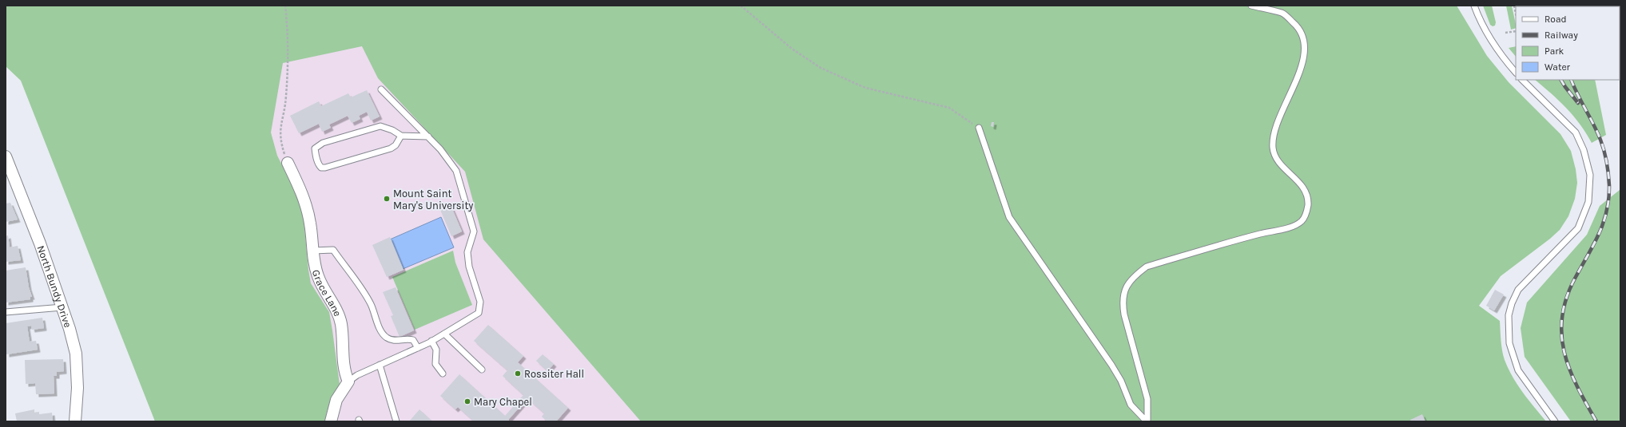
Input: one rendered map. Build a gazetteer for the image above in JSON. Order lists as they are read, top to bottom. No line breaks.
{"streets":{"street":["North Bundy Drive","Grace Lane"]},"places":["Mount Saint Mary's University","Rossiter Hall","Mary Chapel"],"legend":["Road","Railway","Park","Water"]}
